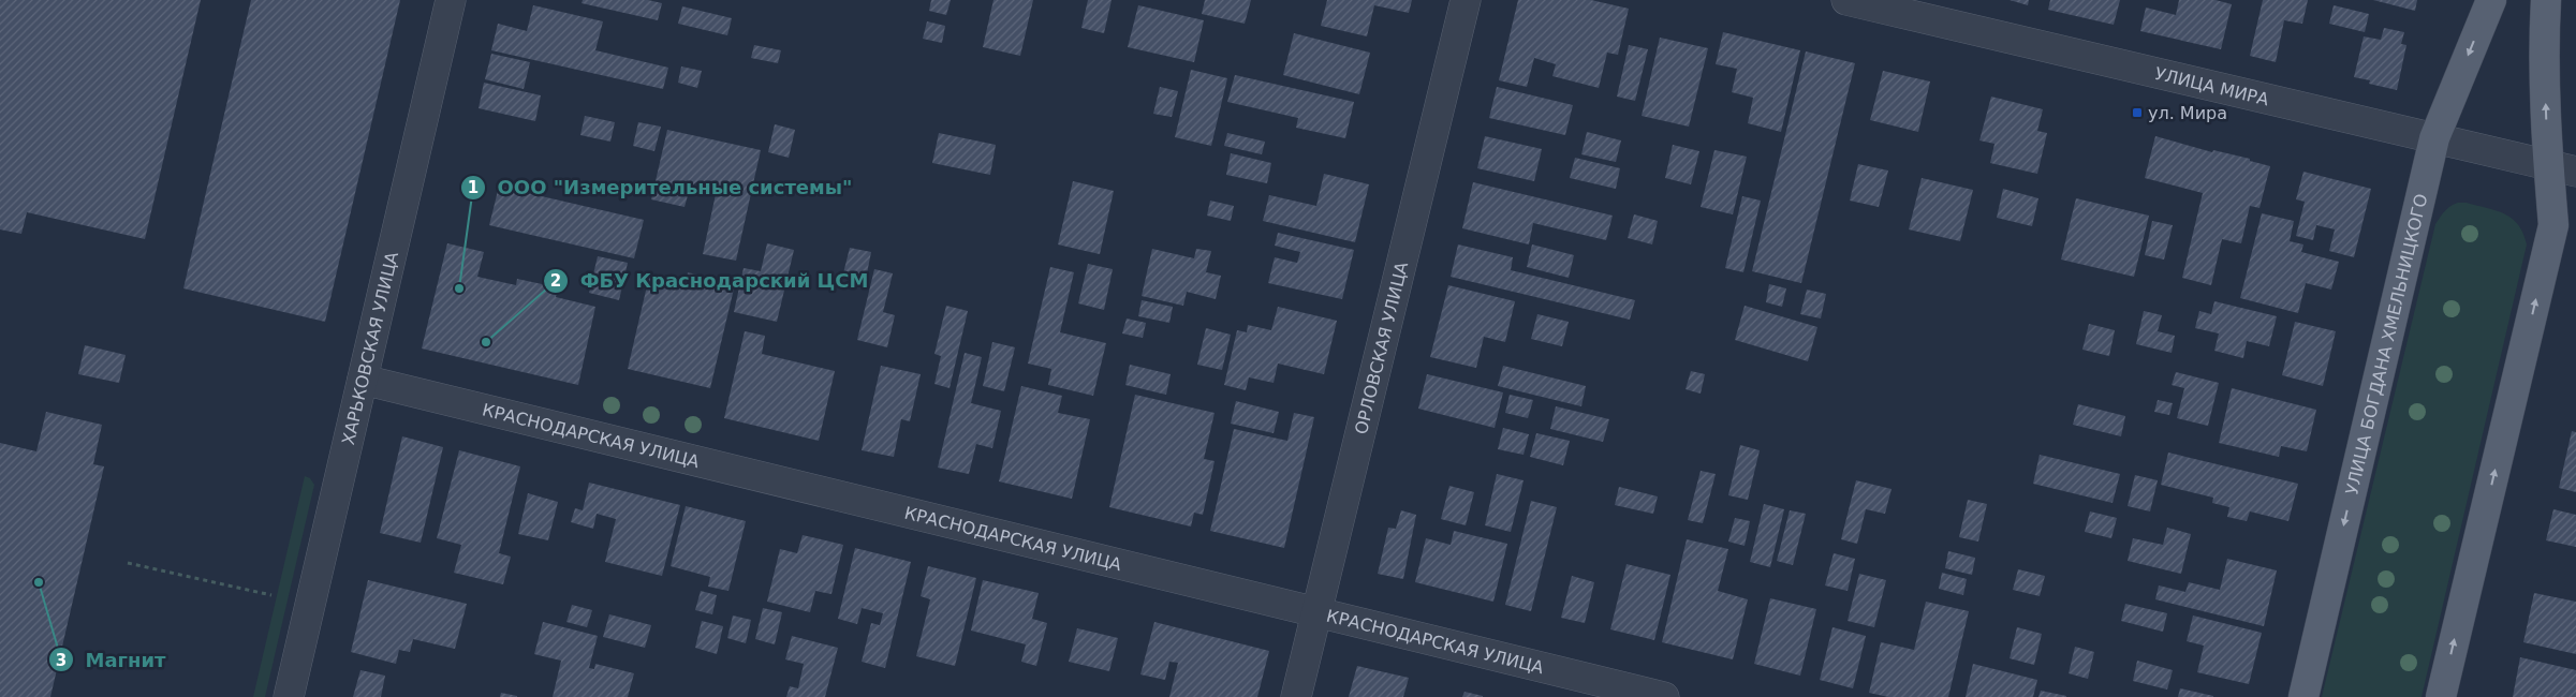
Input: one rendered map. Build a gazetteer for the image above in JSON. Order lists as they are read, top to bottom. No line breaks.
{"streets":{"main road":["УЛИЦА БОГДАНА ХМЕЛЬНИЦКОГО"],"street":["УЛИЦА МИРА","ХАРЬКОВСКАЯ УЛИЦА","ОРЛОВСКАЯ УЛИЦА","КРАСНОДАРСКАЯ УЛИЦА"]},"crossings":[["УЛИЦА МИРА","УЛИЦА БОГДАНА ХМЕЛЬНИЦКОГО"],["ХАРЬКОВСКАЯ УЛИЦА","КРАСНОДАРСКАЯ УЛИЦА"],["ОРЛОВСКАЯ УЛИЦА","КРАСНОДАРСКАЯ УЛИЦА"]],"places":{"transit":["ул. Мира"],"other":["ООО \"Измерительные системы\"","ФБУ Краснодарский ЦСМ","Магнит"]}}
